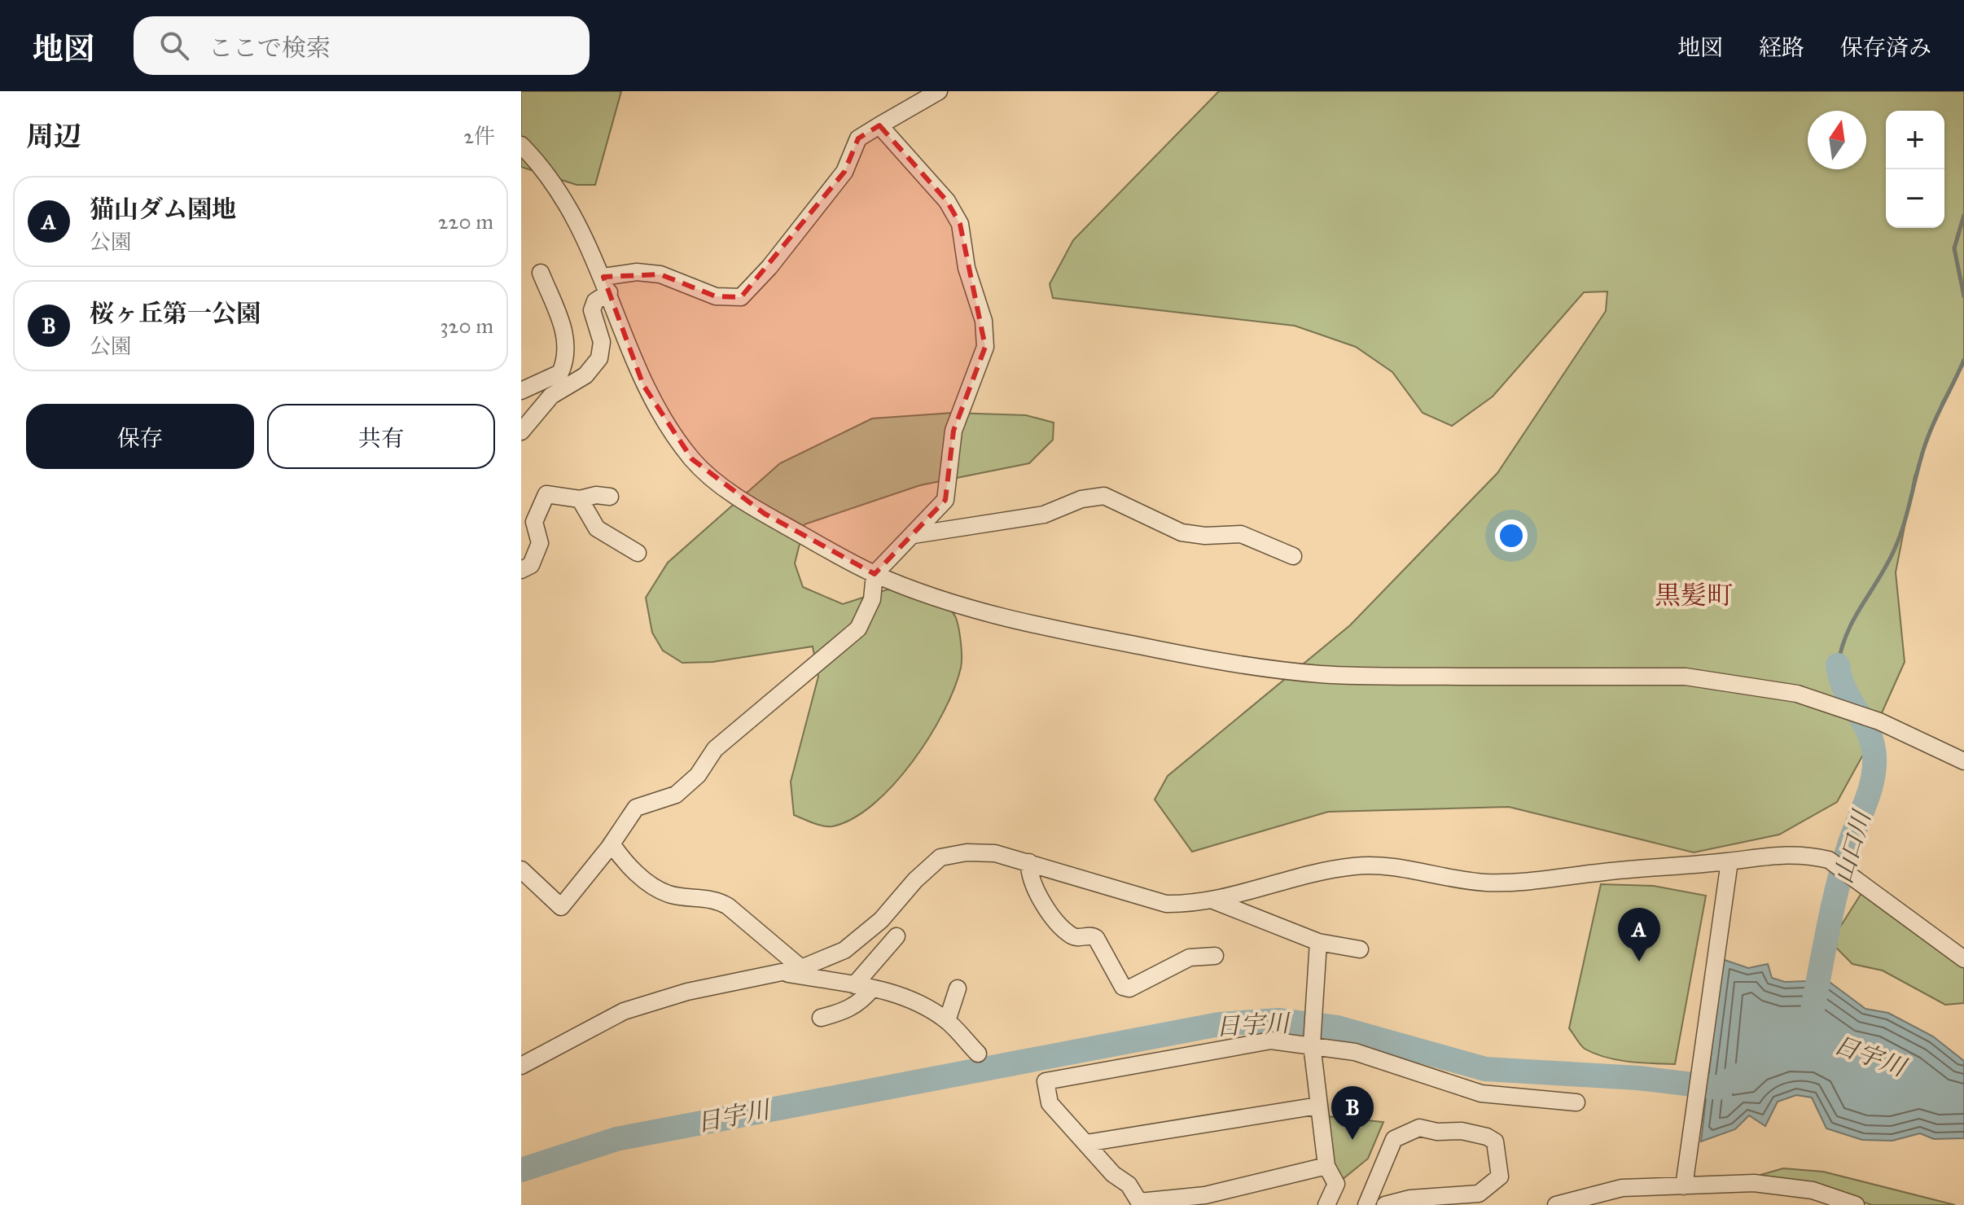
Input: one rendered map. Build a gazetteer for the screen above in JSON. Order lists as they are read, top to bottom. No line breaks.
{"districts":["黒髪町"],"water":["山口川","日宇川"],"north":"top","page":{"header":"地図","search":"ここで検索","nav":["地図","経路","保存済み"],"heading":["周辺","2件"],"map_buttons":["+","−"],"list":[{"mark":"A","name":"猫山ダム園地","note":"公園","value":"220 m"},{"mark":"B","name":"桜ヶ丘第一公園","note":"公園","value":"320 m"}],"buttons":["保存","共有"],"pins":["A","B"]}}
